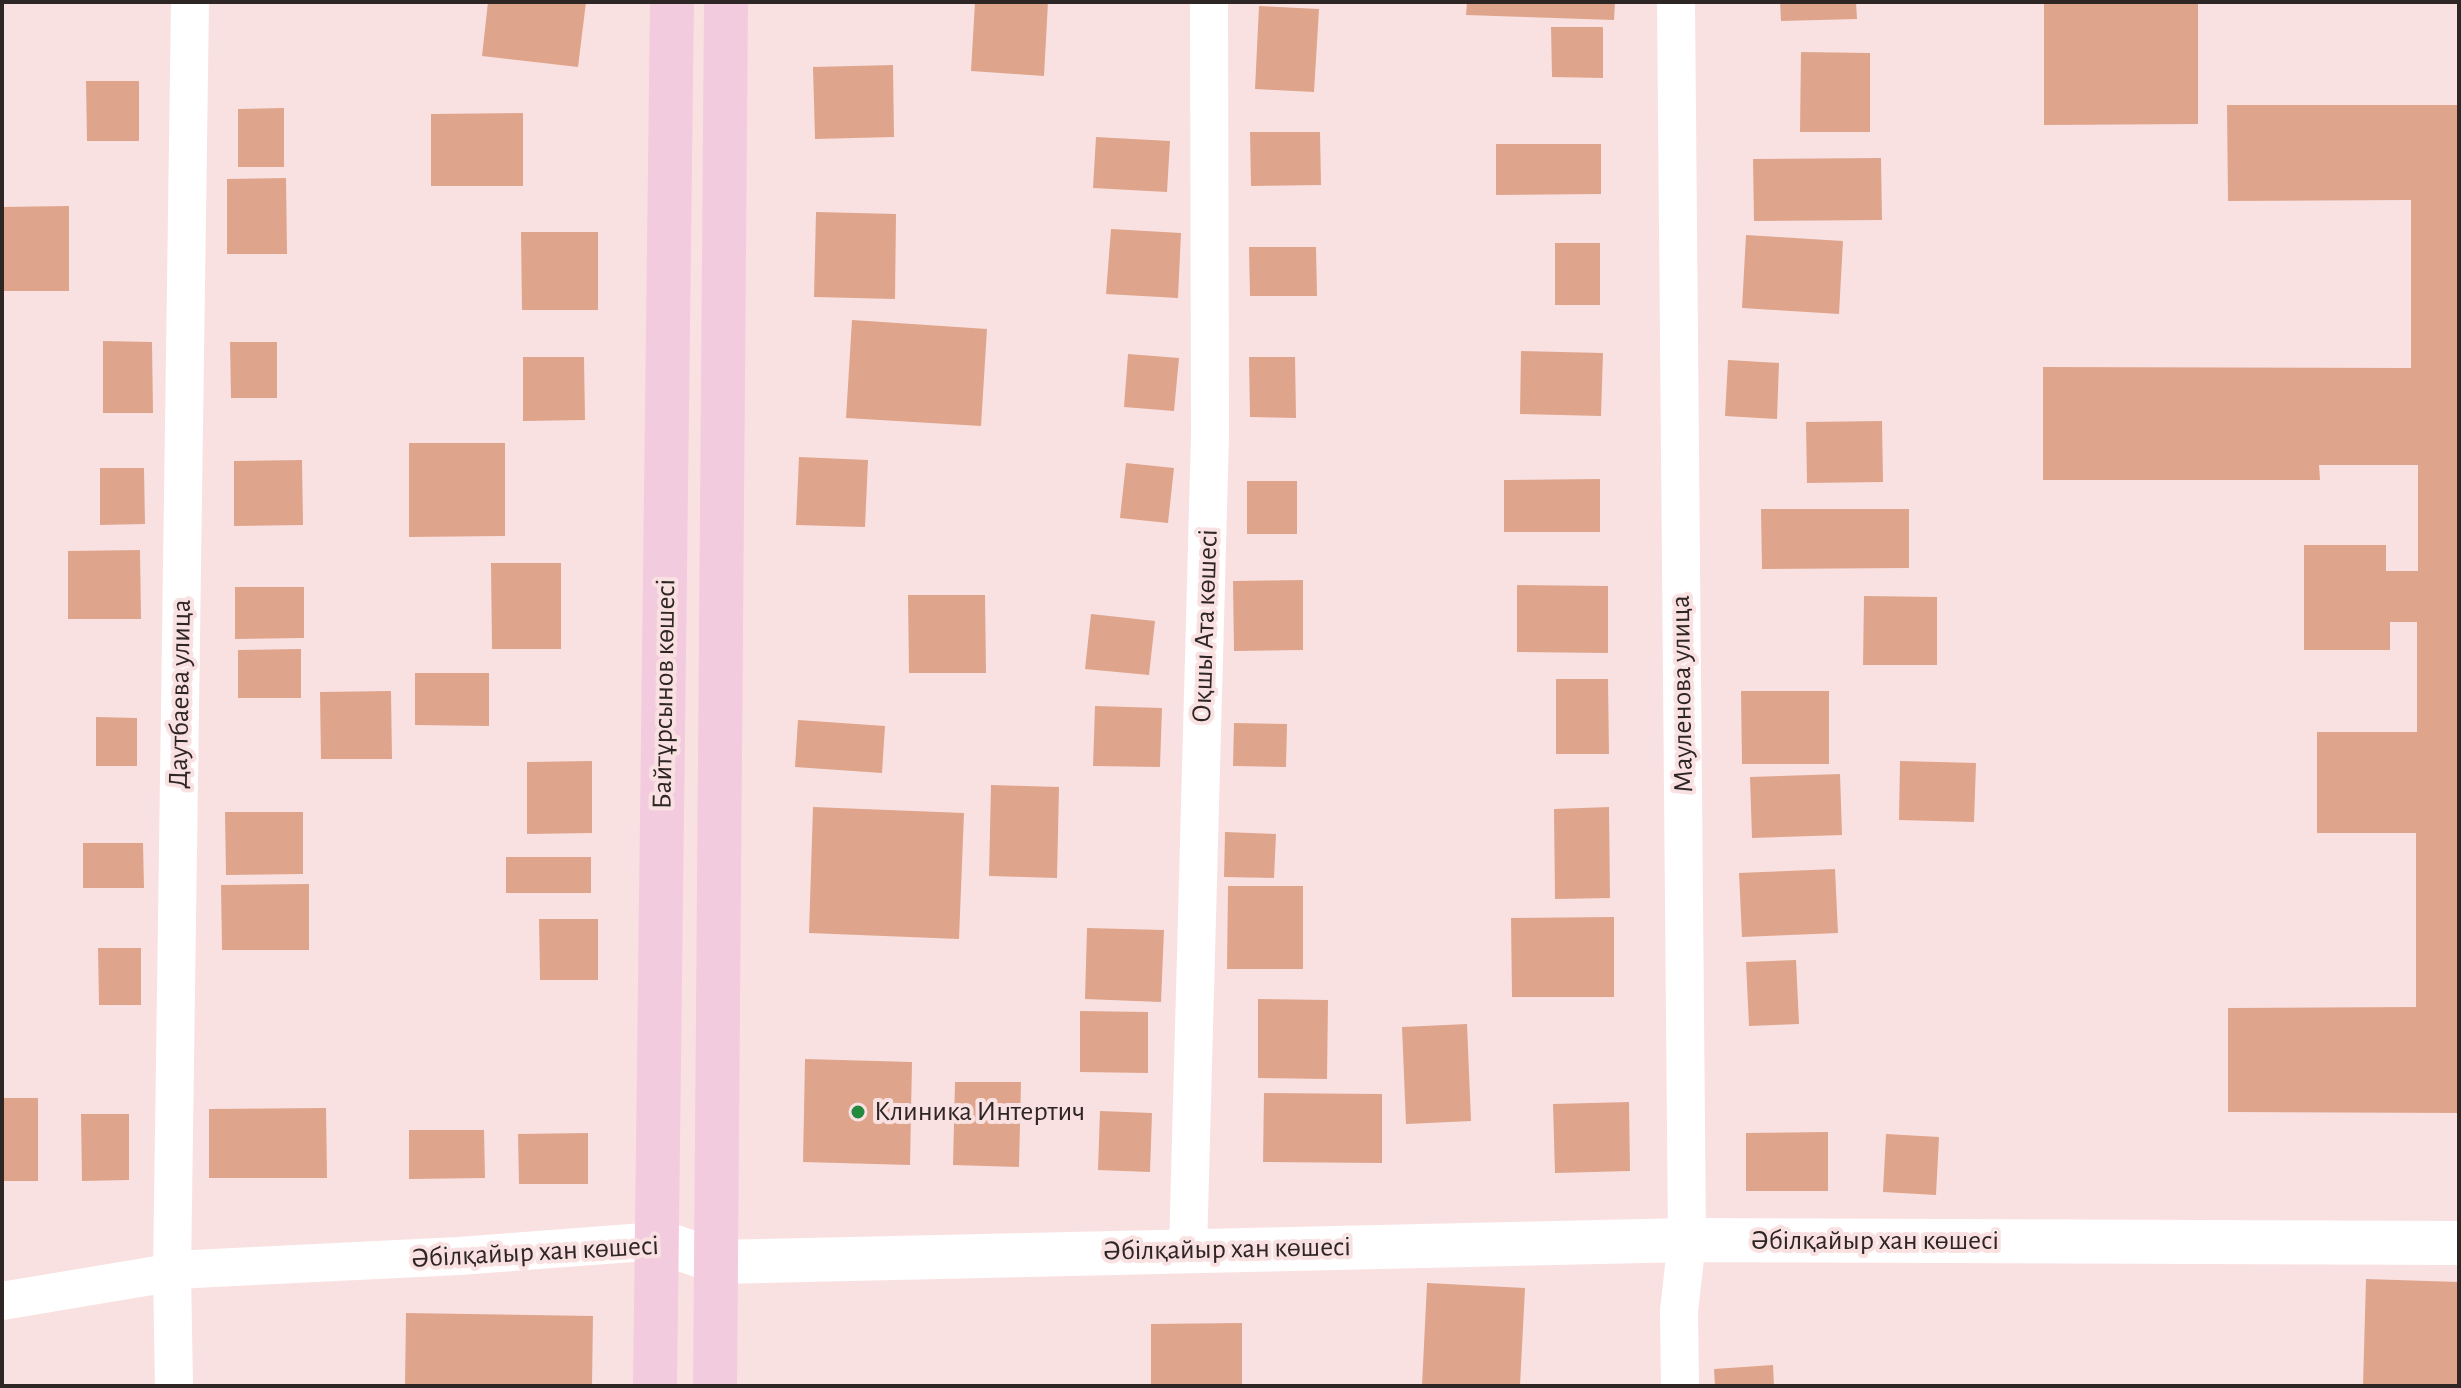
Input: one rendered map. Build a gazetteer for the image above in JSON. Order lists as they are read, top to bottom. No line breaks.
{"streets":{"main road":["Байтұрсынов көшесі"],"street":["Оқшы Ата көшесі","Даутбаева улица","Мауленова улица","Әбілқайыр хан көшесі"]},"crossings":[["Оқшы Ата көшесі","Әбілқайыр хан көшесі"],["Даутбаева улица","Әбілқайыр хан көшесі"],["Байтұрсынов көшесі","Әбілқайыр хан көшесі"],["Мауленова улица","Әбілқайыр хан көшесі"]],"places":["Клиника Интертич"]}
